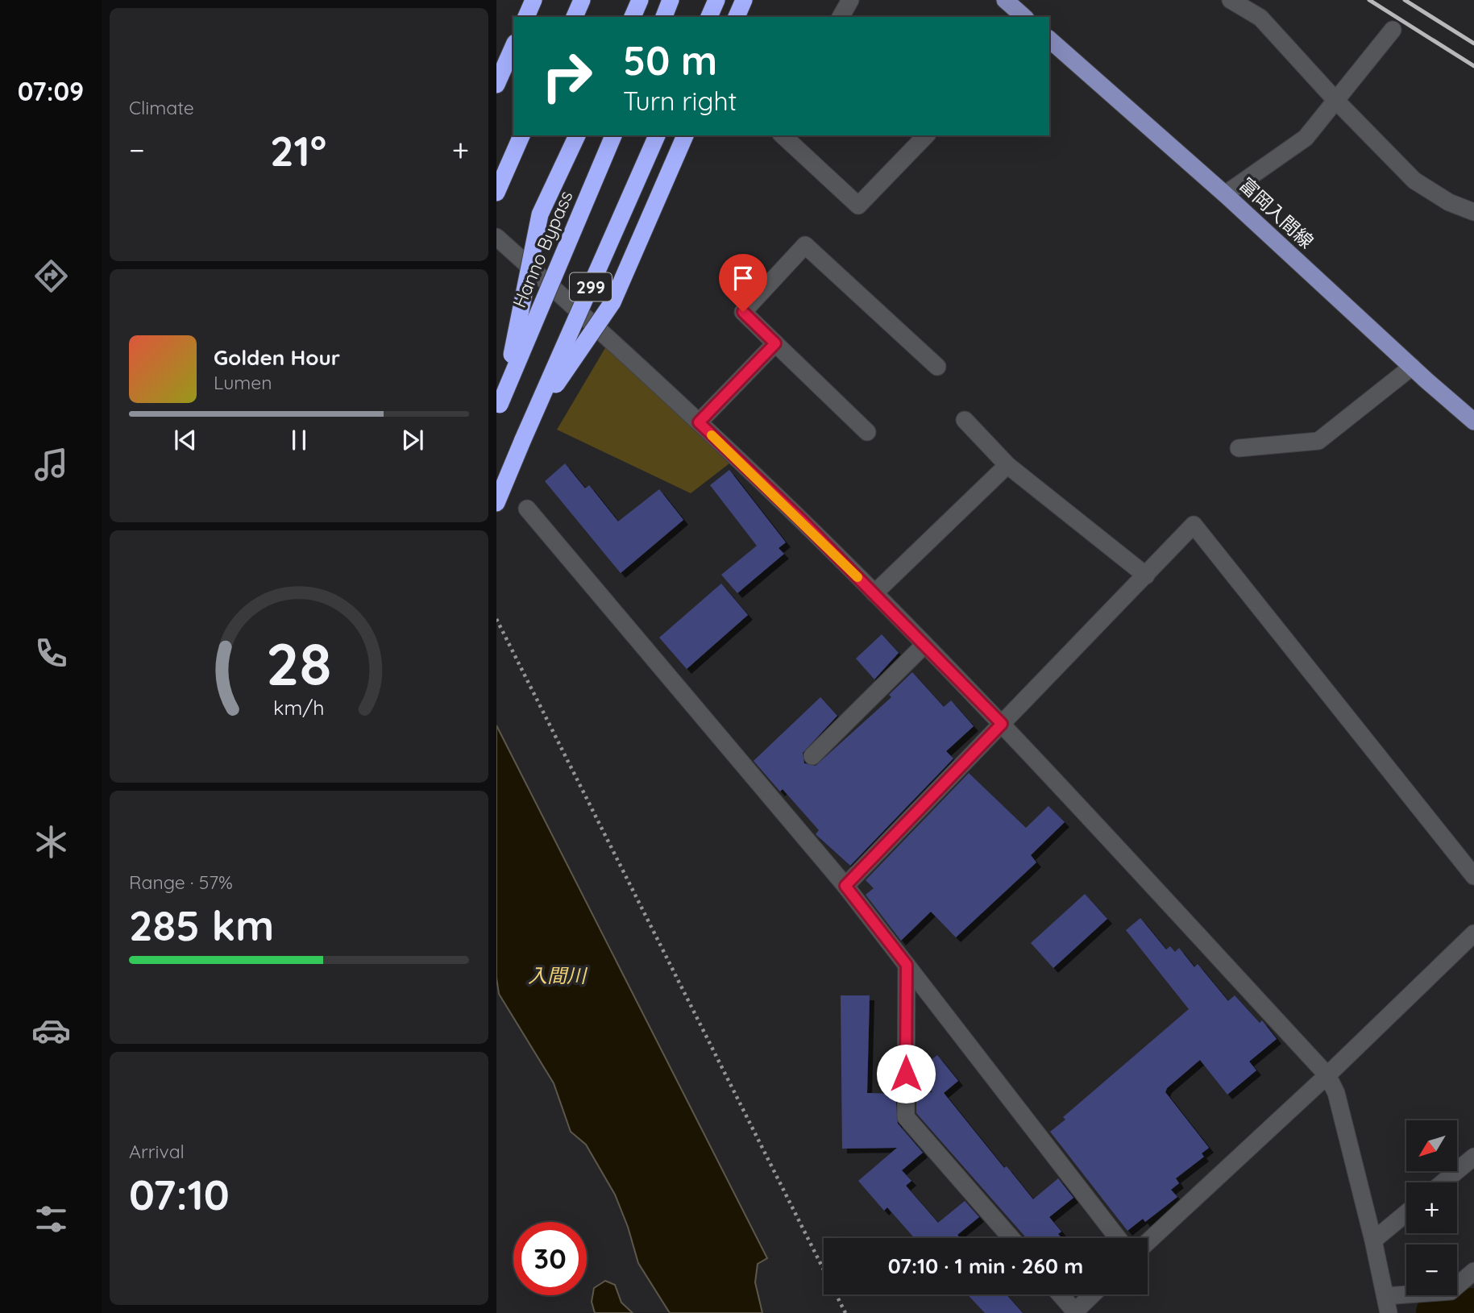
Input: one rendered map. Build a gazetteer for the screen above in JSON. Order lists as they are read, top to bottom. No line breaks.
{"streets":{"highway":["Hanno Bypass","299"],"main road":["富岡入間線"]},"water":["入間川"],"north":"bottom left","page":{"tabs":"07:09","tile":["Climate",["Range · 57%","285 km"],["Arrival","07:10"]],"turn":["50 m","Turn right"],"heat":["−","21°","+"],"song":["Golden Hour","Lumen"],"map_buttons":["+","−"],"limit":"30","trip":"07:10 · 1 min · 260 m","gauge":["28","km/h"]}}
